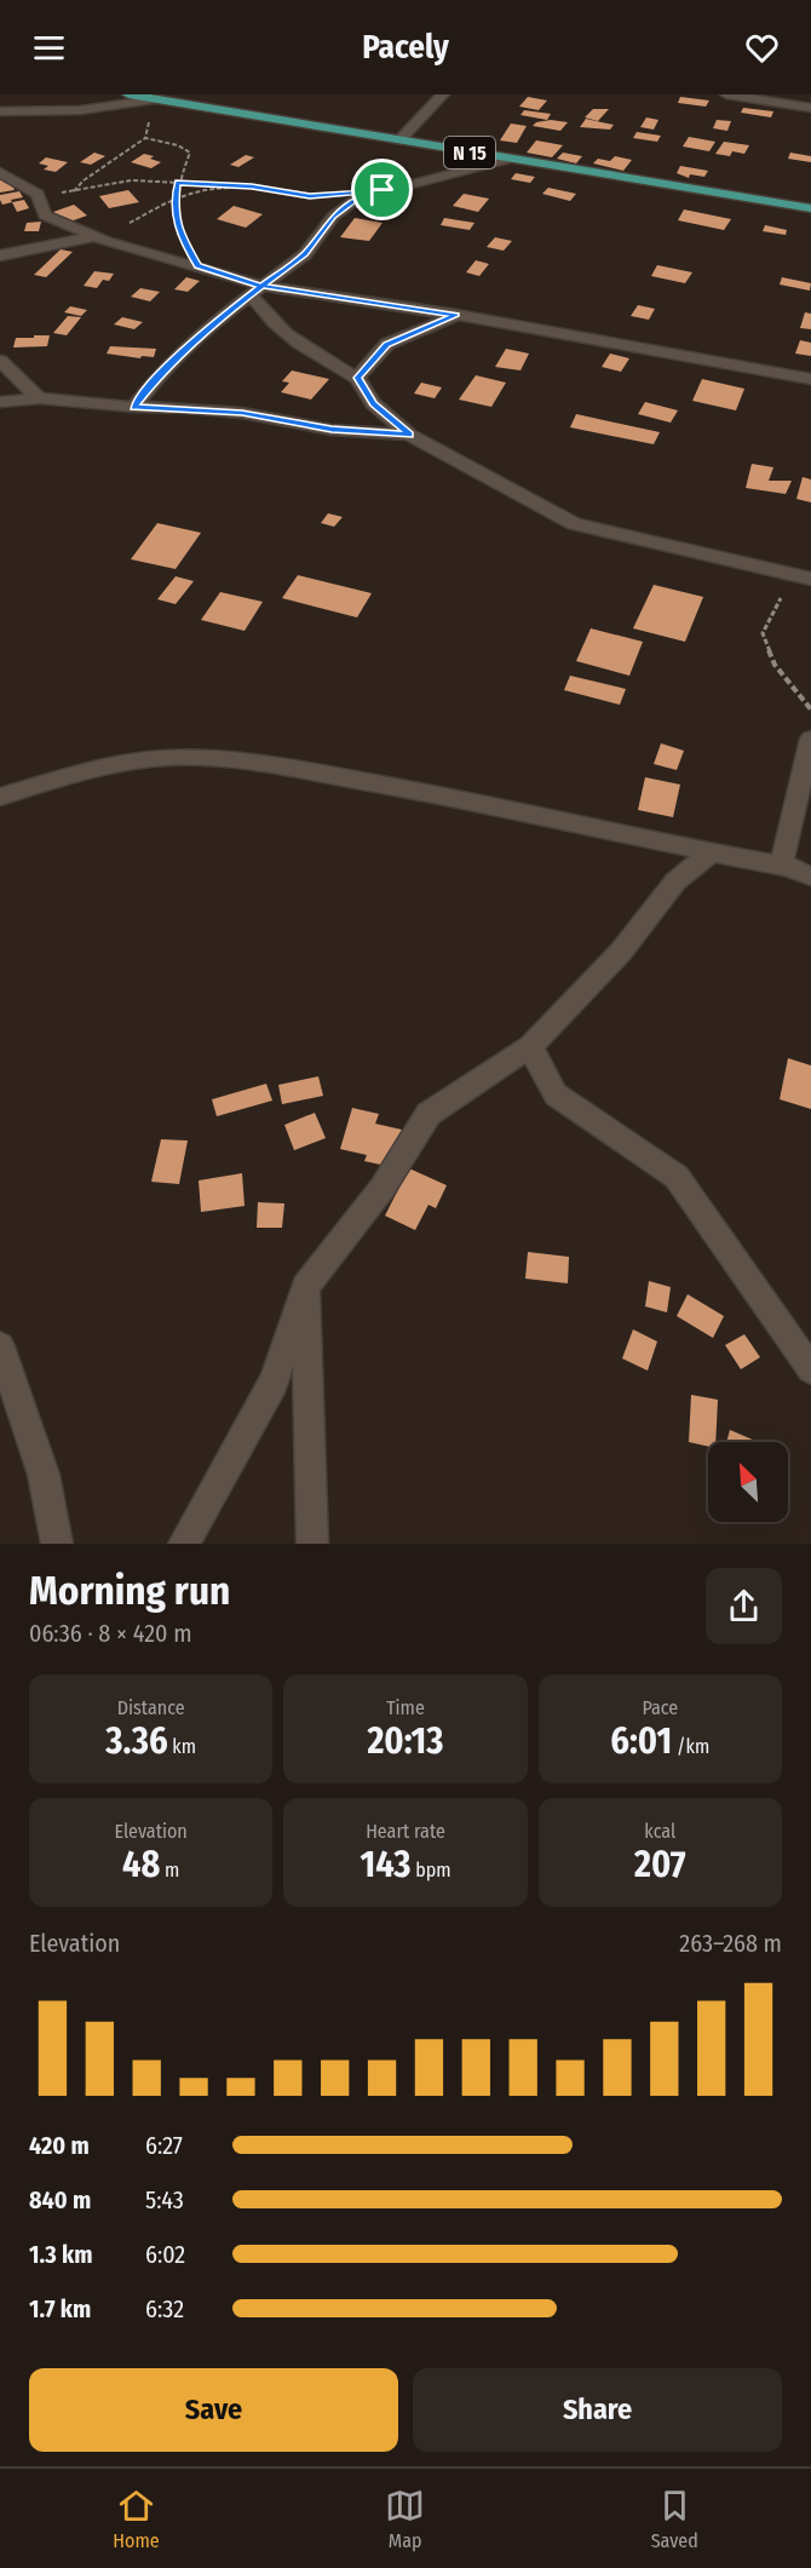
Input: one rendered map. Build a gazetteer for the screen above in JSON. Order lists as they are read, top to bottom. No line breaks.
{"streets":{"main road":["N 15"]},"north":"top left","page":{"header":"Pacely","heading":["Morning run","06:36 · 8 × 420 m"],"stats":[["Distance","3.36 km"],["Time","20:13"],["Pace","6:01 /km"],["Elevation","48 m"],["Heart rate","143 bpm"],["kcal","207"]],"chart":["Elevation","263–268 m"],"list":[{"name":"420 m","note":"6:27"},{"name":"840 m","note":"5:43"},{"name":"1.3 km","note":"6:02"},{"name":"1.7 km","note":"6:32"}],"buttons":["Save","Share"],"tabs":["Home","Map","Saved"]}}
